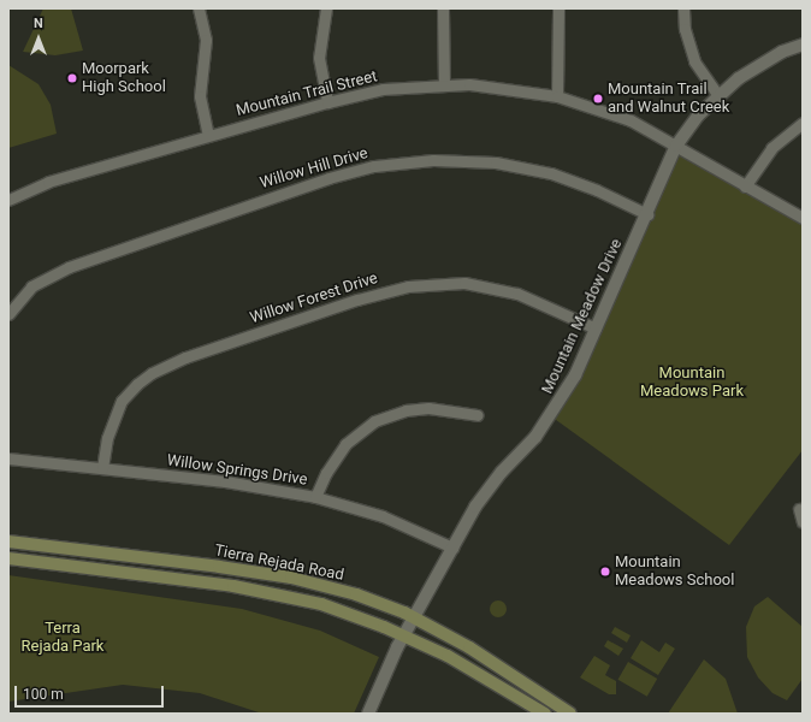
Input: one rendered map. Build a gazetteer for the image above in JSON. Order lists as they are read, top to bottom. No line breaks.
{"streets":{"main road":["Tierra Rejada Road"],"street":["Mountain Trail Street","Willow Hill Drive","Willow Forest Drive","Mountain Meadow Drive","Willow Springs Drive"]},"crossings":[["Mountain Trail Street","Mountain Meadow Drive"],["Willow Hill Drive","Mountain Meadow Drive"],["Willow Forest Drive","Mountain Meadow Drive"],["Willow Forest Drive","Willow Springs Drive"],["Mountain Meadow Drive","Willow Springs Drive"],["Mountain Meadow Drive","Tierra Rejada Road"]],"parks":["Mountain Meadows Park","Terra Rejada Park"],"places":["Moorpark High School","Mountain Trail and Walnut Creek","Mountain Meadows School"],"scale_bar":"100 m","north":"top"}
